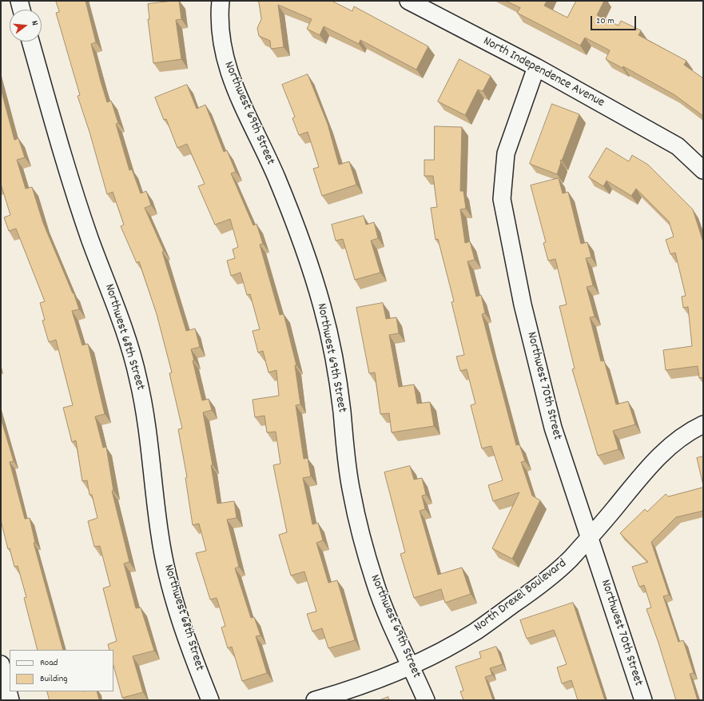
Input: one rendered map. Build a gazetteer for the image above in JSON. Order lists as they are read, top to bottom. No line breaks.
{"streets":{"street":["North Independence Avenue","Northwest 69th Street","Northwest 68th Street","Northwest 70th Street","North Drexel Boulevard"]},"crossings":[["North Independence Avenue","Northwest 70th Street"],["Northwest 69th Street","North Drexel Boulevard"],["Northwest 70th Street","North Drexel Boulevard"]],"legend":["Road","Building"],"scale_bar":"20 m","north":"right"}
